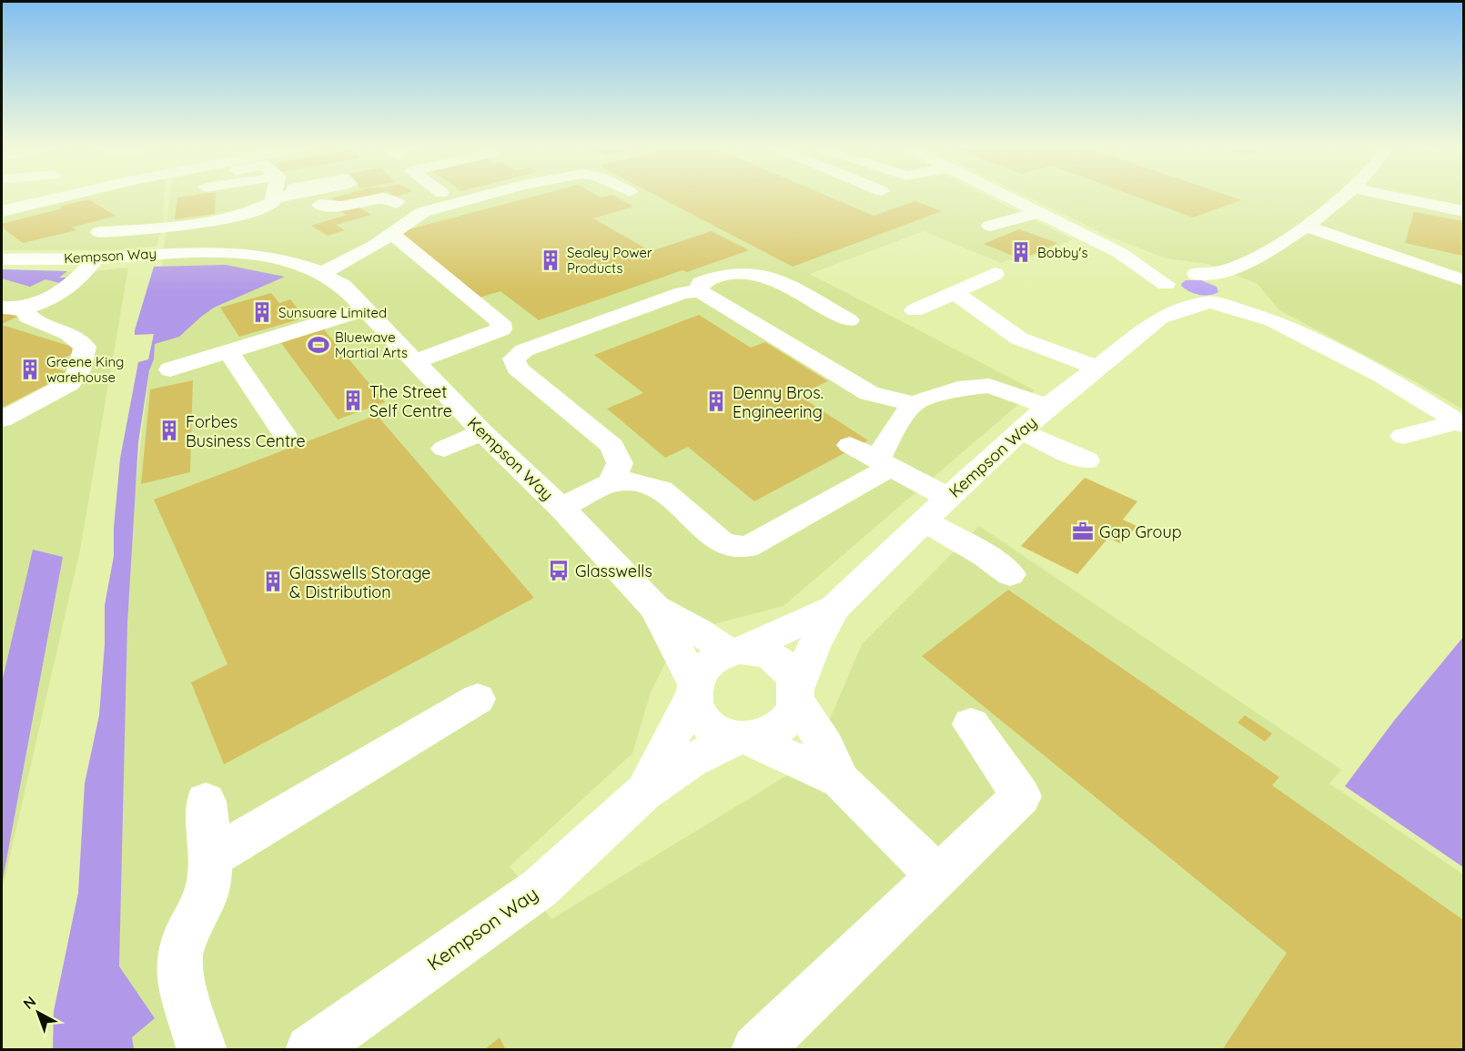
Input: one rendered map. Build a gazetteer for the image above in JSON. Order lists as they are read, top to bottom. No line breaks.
{"streets":{"street":["Kempson Way"]},"places":{"building":["Bobby's","Sealey Power Products","Sunsuare Limited","Greene King warehouse","The Street Self Centre","Denny Bros. Engineering","Forbes Business Centre","Glasswells Storage & Distribution"],"sports":["Bluewave Martial Arts"],"office":["Gap Group"],"bus stop":["Glasswells"]},"north":"top left"}
